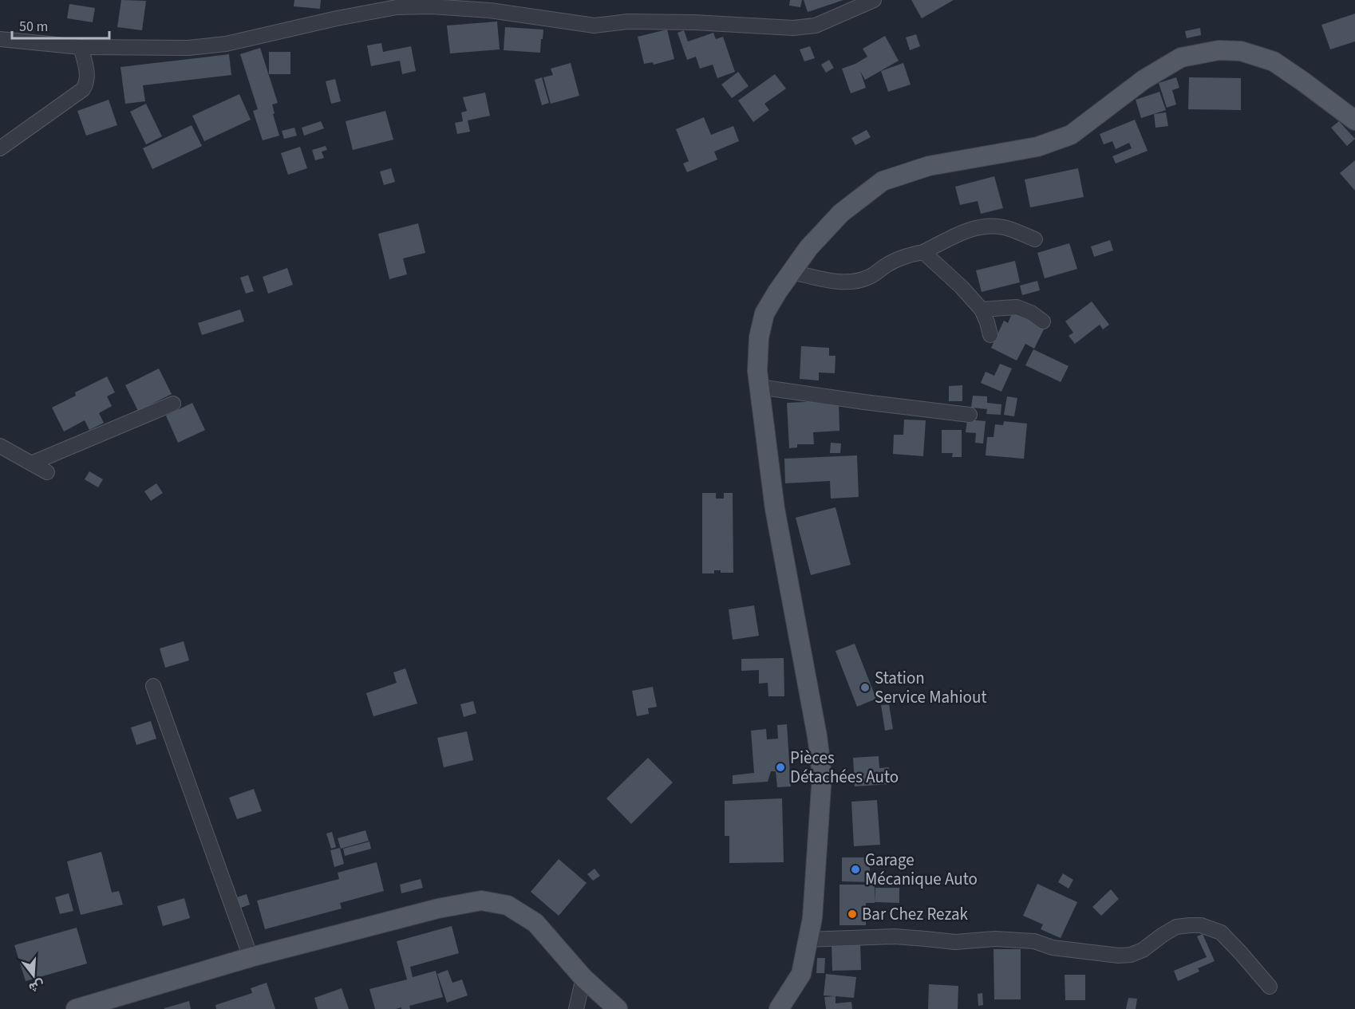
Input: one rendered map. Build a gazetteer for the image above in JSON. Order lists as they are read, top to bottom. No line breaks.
{"places":["Station Service Mahiout","Pièces Détachées Auto","Garage Mécanique Auto","Bar Chez Rezak"],"scale_bar":"50 m","north":"bottom"}
